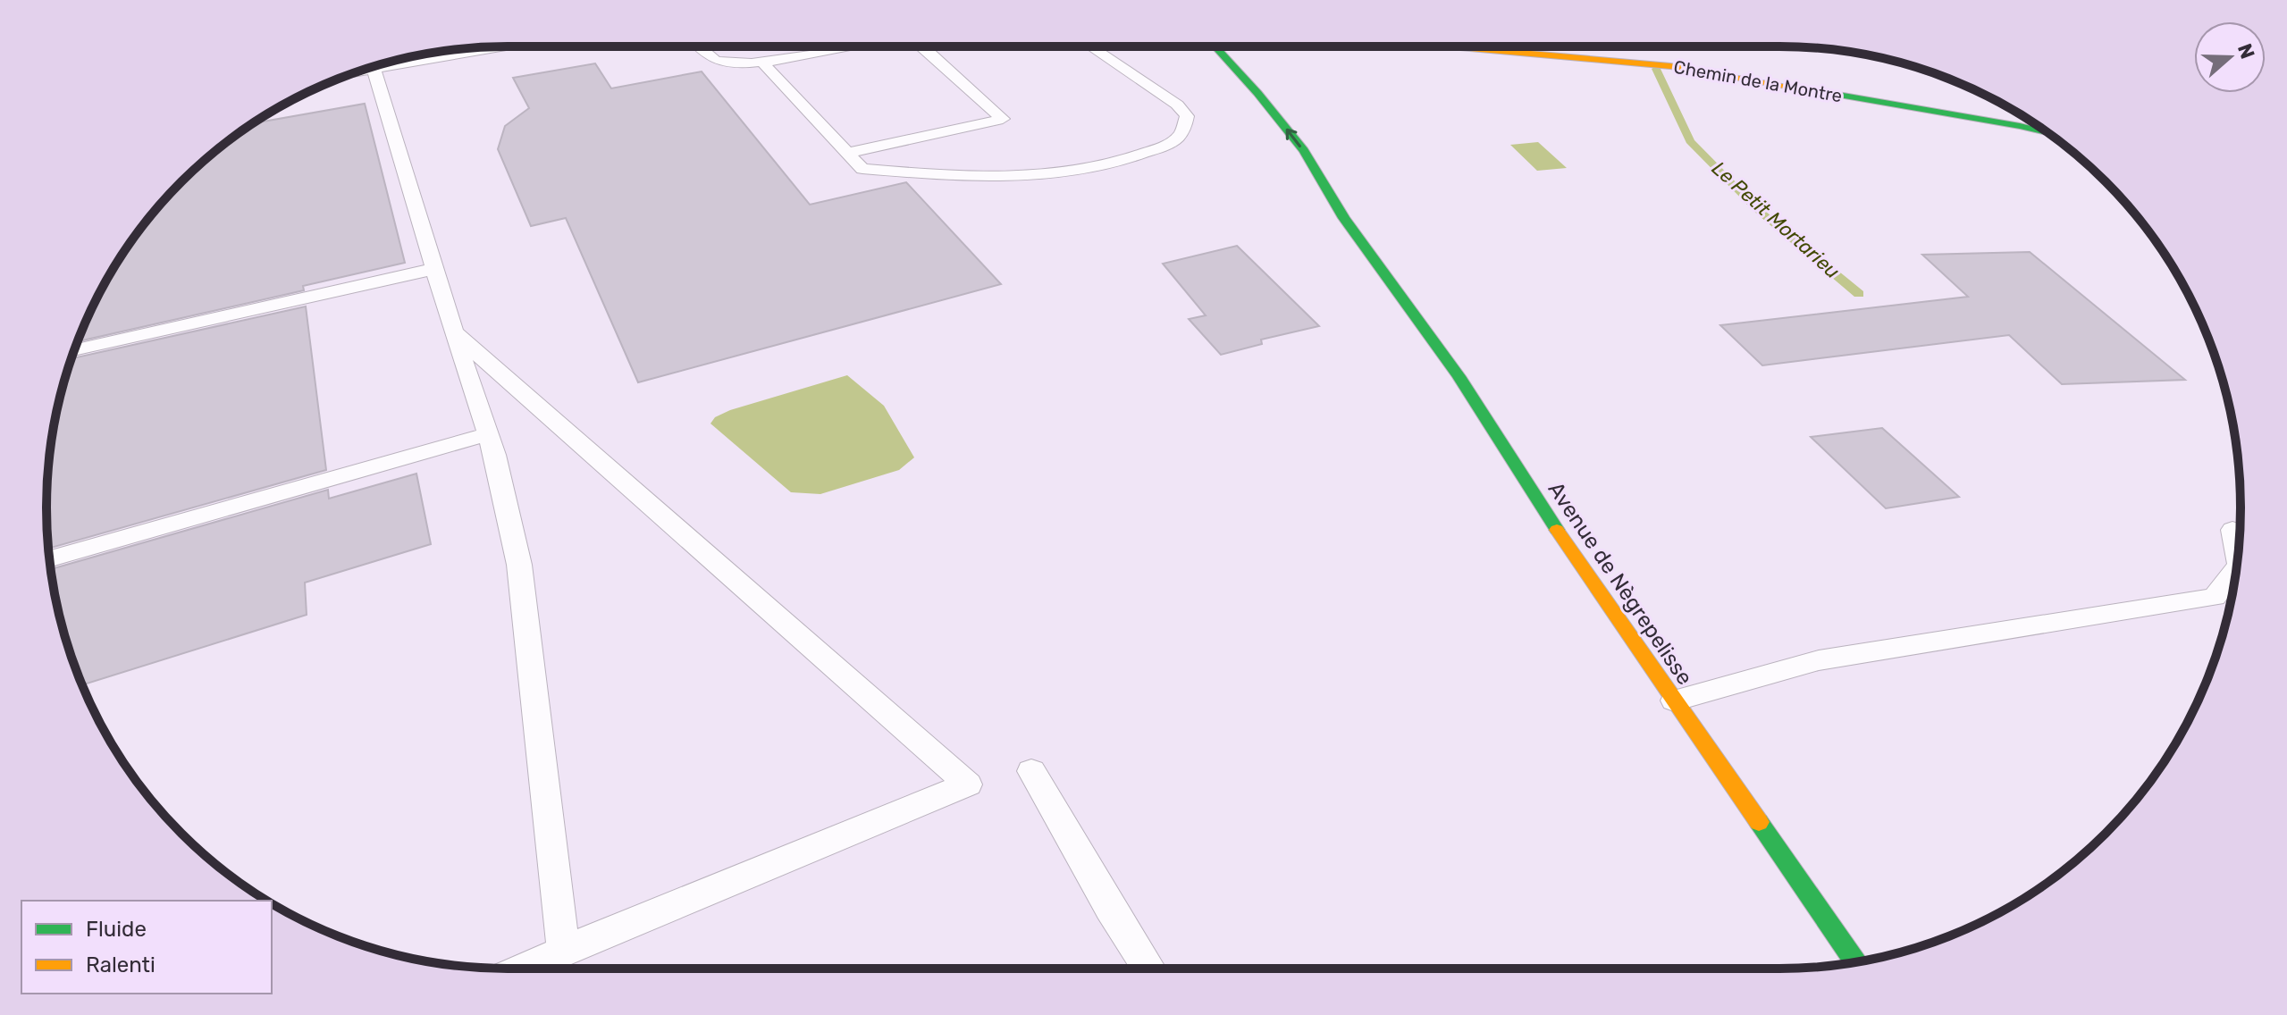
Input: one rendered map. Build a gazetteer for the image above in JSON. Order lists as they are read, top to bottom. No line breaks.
{"streets":{"main road":["Chemin de la Montre","Avenue de Nègrepelisse"]},"water":["Le Petit Mortarieu"],"legend":["Fluide","Ralenti"],"north":"right"}
